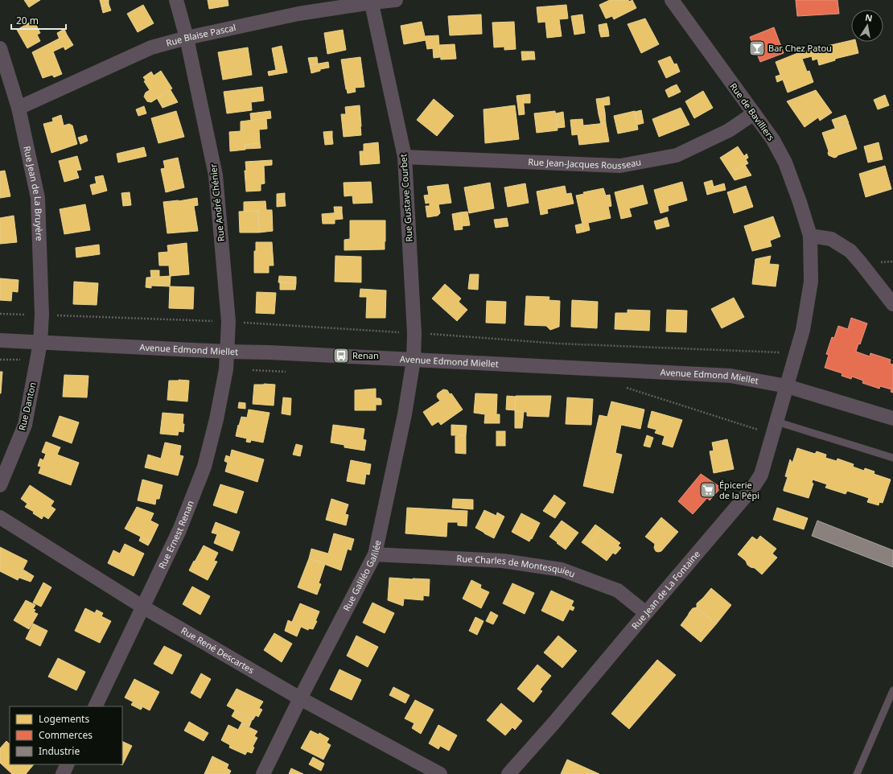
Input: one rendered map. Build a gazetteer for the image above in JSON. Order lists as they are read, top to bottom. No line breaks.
{"streets":{"street":["Rue Blaise Pascal","Rue de Bavilliers","Rue Jean-Jacques Rousseau","Rue Jean de La Bruyère","Rue Gustave Courbet","Rue André Chénier","Avenue Edmond Miellet","Rue Danton","Rue Ernest Renan","Rue Charles de Montesquieu","Rue Galiléo Galilée","Rue Jean de La Fontaine","Rue René Descartes"]},"crossings":[["Rue Blaise Pascal","Rue Jean de La Bruyère"],["Rue Blaise Pascal","Rue Gustave Courbet"],["Rue Blaise Pascal","Rue André Chénier"],["Rue de Bavilliers","Rue Jean-Jacques Rousseau"],["Rue de Bavilliers","Avenue Edmond Miellet"],["Rue de Bavilliers","Rue Jean de La Fontaine"],["Rue Jean-Jacques Rousseau","Rue Gustave Courbet"],["Rue Jean de La Bruyère","Avenue Edmond Miellet"],["Rue Jean de La Bruyère","Rue Danton"],["Rue Gustave Courbet","Avenue Edmond Miellet"],["Rue Gustave Courbet","Rue Galiléo Galilée"],["Rue André Chénier","Avenue Edmond Miellet"],["Rue André Chénier","Rue Ernest Renan"],["Avenue Edmond Miellet","Rue Danton"],["Avenue Edmond Miellet","Rue Ernest Renan"],["Avenue Edmond Miellet","Rue Galiléo Galilée"],["Avenue Edmond Miellet","Rue Jean de La Fontaine"],["Rue Ernest Renan","Rue René Descartes"],["Rue Charles de Montesquieu","Rue Galiléo Galilée"],["Rue Charles de Montesquieu","Rue Jean de La Fontaine"],["Rue Galiléo Galilée","Rue René Descartes"]],"places":{"bar":["Bar Chez Patou"],"bus stop":["Renan"],"supermarket":["Épicerie de la Pépi"]},"legend":["Logements","Commerces","Industrie"],"scale_bar":"20 m","north":"top"}
